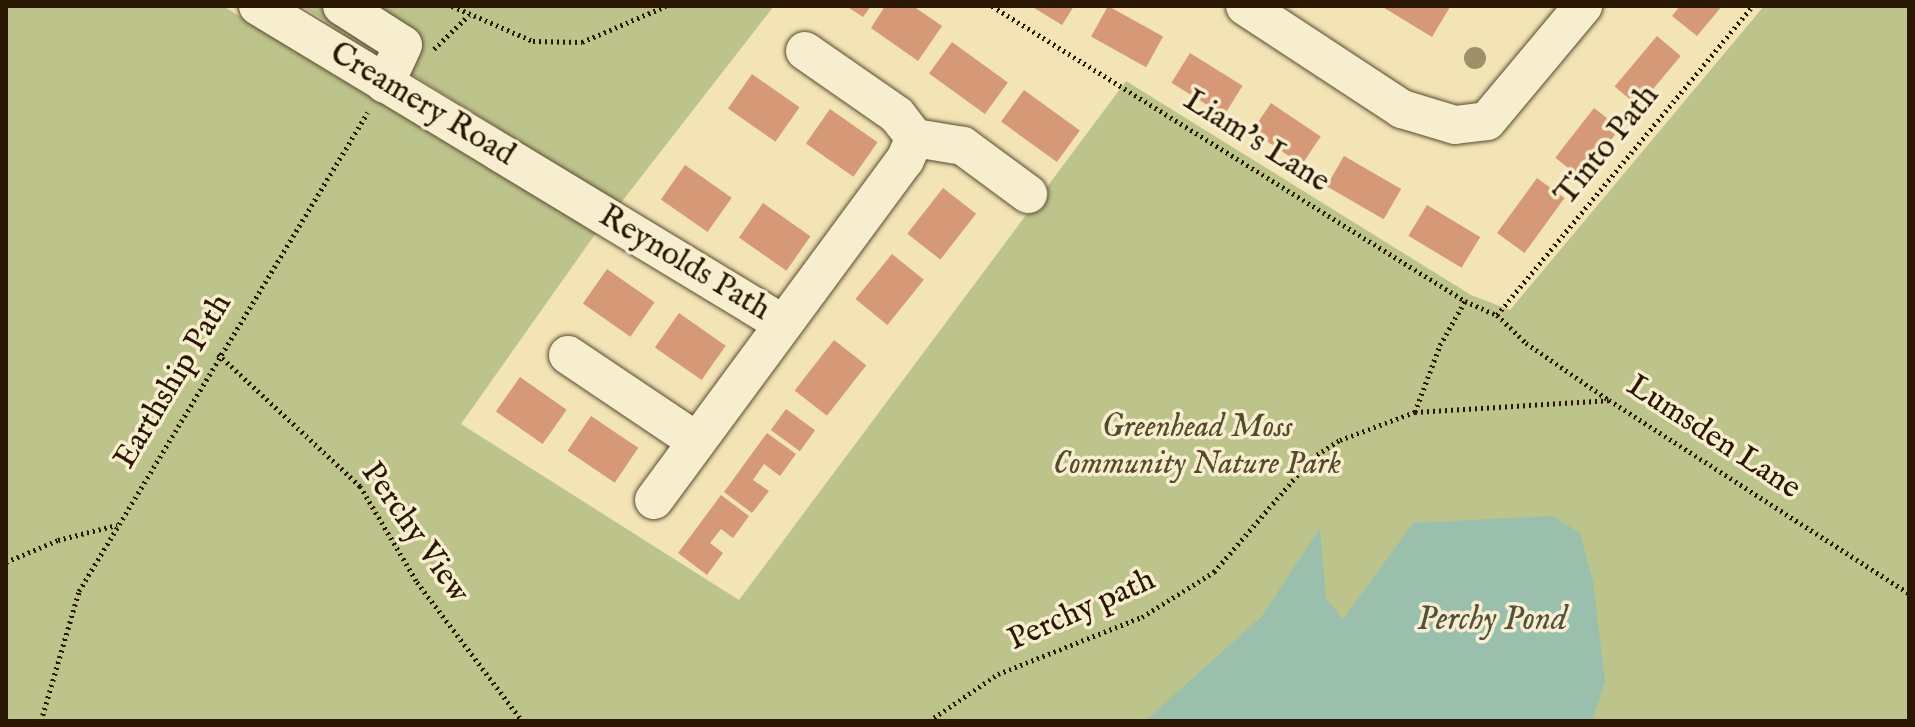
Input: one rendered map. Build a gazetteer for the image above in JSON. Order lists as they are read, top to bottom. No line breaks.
{"streets":{"street":["Creamery Road","Reynolds Path"],"path":["Liam's Lane","Tinto Path","Earthship Path","Lumsden Lane","Perchy View","Perchy path"]},"crossings":[["Creamery Road","Reynolds Path"],["Creamery Road","Earthship Path"],["Liam's Lane","Tinto Path"],["Liam's Lane","Lumsden Lane"],["Tinto Path","Lumsden Lane"],["Earthship Path","Perchy View"],["Lumsden Lane","Perchy path"]],"water":["Perchy Pond"],"parks":["Greenhead Moss Community Nature Park"]}
